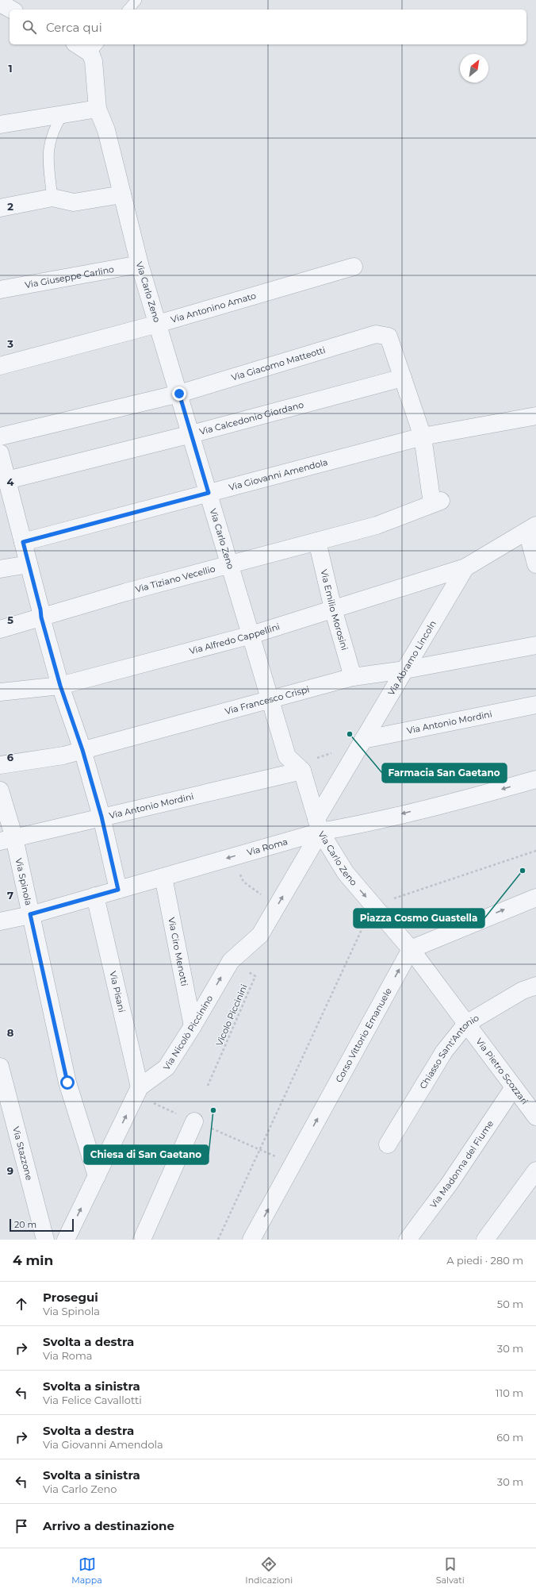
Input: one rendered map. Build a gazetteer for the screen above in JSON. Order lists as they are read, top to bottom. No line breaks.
{"streets":{"street":["Via Giuseppe Carlino","Via Carlo Zeno","Via Antonino Amato","Via Giacomo Matteotti","Via Calcedonio Giordano","Via Giovanni Amendola","Via Tiziano Vecellio","Via Emilio Morosini","Via Alfredo Cappellini","Via Abramo Lincoln","Via Francesco Crispi","Via Antonio Mordini","Via Roma","Via Spinola","Via Ciro Menotti","Via Pisani","Via Nicolò Piccinino","Corso Vittorio Emanuele","Chiasso Sant'Antonio","Via Pietro Scozzari","Via Stazzone","Via Madonna del Fiume"],"path":["Vicolo Piccinini"]},"crossings":[["Via Giuseppe Carlino","Via Carlo Zeno"],["Via Carlo Zeno","Via Antonino Amato"],["Via Carlo Zeno","Via Giacomo Matteotti"],["Via Carlo Zeno","Via Calcedonio Giordano"],["Via Carlo Zeno","Via Giovanni Amendola"],["Via Carlo Zeno","Via Tiziano Vecellio"],["Via Carlo Zeno","Via Alfredo Cappellini"],["Via Carlo Zeno","Via Abramo Lincoln"],["Via Carlo Zeno","Via Francesco Crispi"],["Via Carlo Zeno","Via Antonio Mordini"],["Via Carlo Zeno","Via Roma"],["Via Carlo Zeno","Via Nicolò Piccinino"],["Via Carlo Zeno","Corso Vittorio Emanuele"],["Via Carlo Zeno","Via Pietro Scozzari"],["Via Giacomo Matteotti","Via Calcedonio Giordano"],["Via Giacomo Matteotti","Via Giovanni Amendola"],["Via Giacomo Matteotti","Via Tiziano Vecellio"],["Via Tiziano Vecellio","Via Emilio Morosini"],["Via Emilio Morosini","Via Alfredo Cappellini"],["Via Emilio Morosini","Via Francesco Crispi"],["Via Alfredo Cappellini","Via Abramo Lincoln"],["Via Abramo Lincoln","Via Francesco Crispi"],["Via Abramo Lincoln","Via Antonio Mordini"],["Via Abramo Lincoln","Via Roma"],["Via Abramo Lincoln","Via Nicolò Piccinino"],["Via Antonio Mordini","Via Spinola"],["Via Roma","Via Spinola"],["Via Roma","Via Ciro Menotti"],["Via Roma","Via Pisani"],["Via Roma","Via Nicolò Piccinino"],["Via Spinola","Via Nicolò Piccinino"],["Via Ciro Menotti","Via Nicolò Piccinino"],["Via Pisani","Via Nicolò Piccinino"],["Vicolo Piccinini","Via Nicolò Piccinino"],["Corso Vittorio Emanuele","Via Pietro Scozzari"],["Chiasso Sant'Antonio","Via Pietro Scozzari"],["Via Pietro Scozzari","Via Madonna del Fiume"]],"one_way":["Corso Vittorio Emanuele"],"places":["Farmacia San Gaetano","Piazza Cosmo Guastella","Chiesa di San Gaetano"],"scale_bar":"20 m","north":"top right","page":{"search":"Cerca qui","scale":"20 m","heading":["4 min","A piedi · 280 m"],"list":[["Prosegui","Via Spinola","50 m"],["Svolta a destra","Via Roma","30 m"],["Svolta a sinistra","Via Felice Cavallotti","110 m"],["Svolta a destra","Via Giovanni Amendola","60 m"],["Svolta a sinistra","Via Carlo Zeno","30 m"],"Arrivo a destinazione"],"nav":["Mappa","Indicazioni","Salvati"]},"grid":{"rows":["1","2","3","4","5","6","7","8","9"]}}
